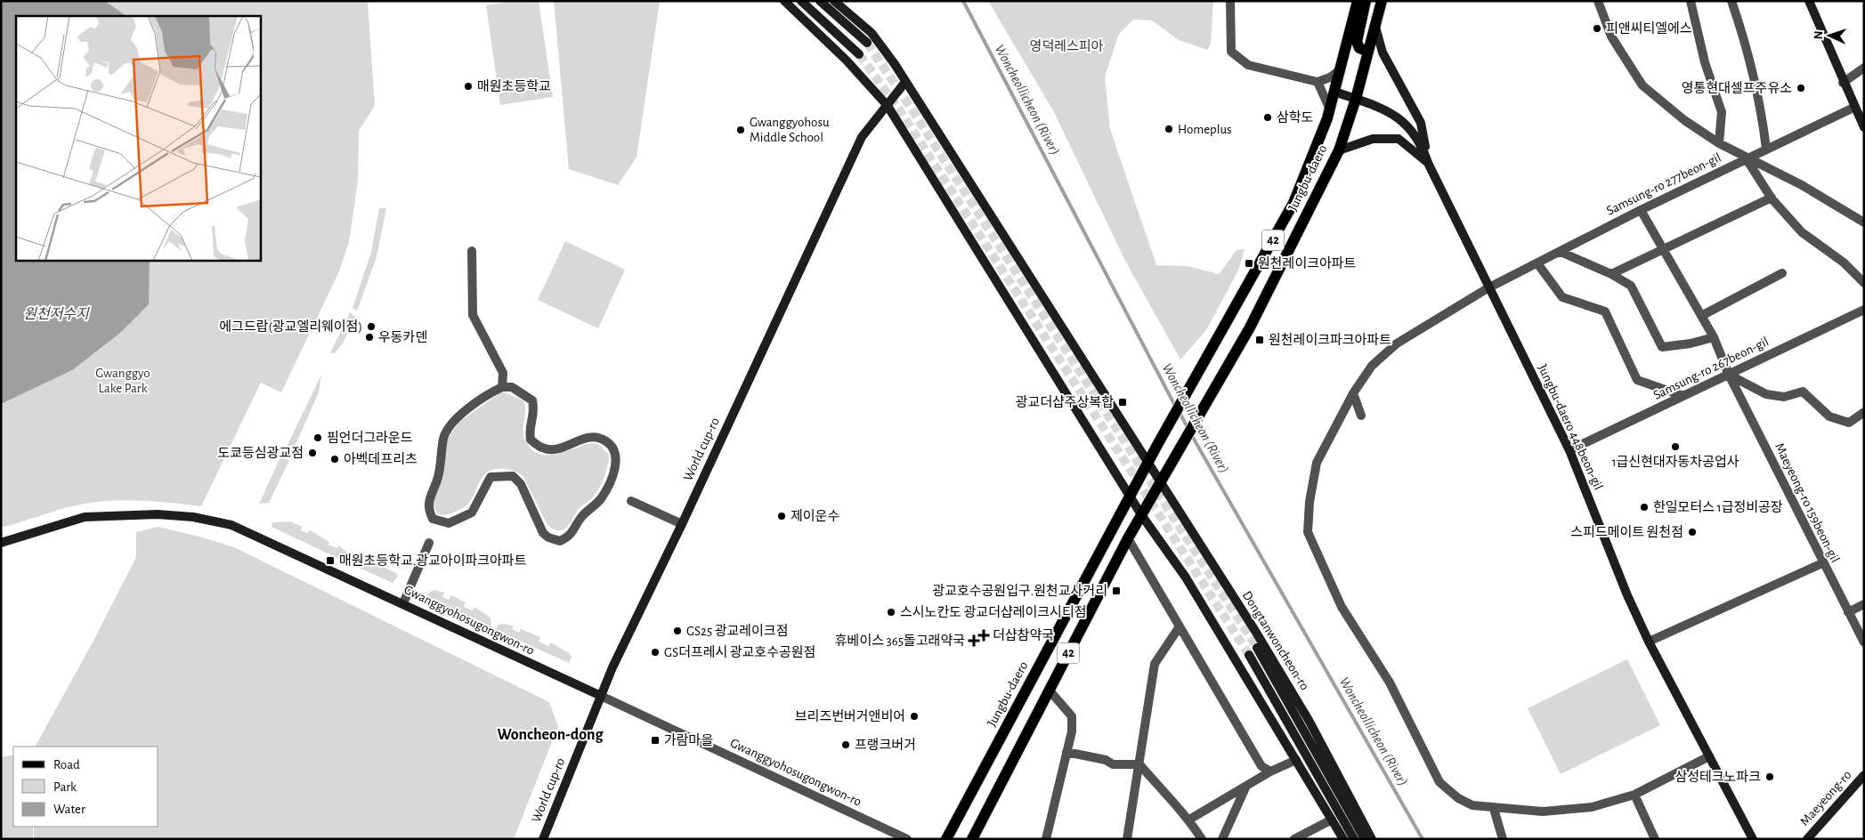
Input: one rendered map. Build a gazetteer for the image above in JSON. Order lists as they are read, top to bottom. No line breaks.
{"streets":{"main road":["Jungbu-daero","42"],"street":["Samsung-ro 277beon-gil","Samsung-ro 267beon-gil","Jungbu-daero 448beon-gil","World cup-ro","Maeyeong-ro 159beon-gil","Gwanggyohosugongwon-ro","Dongtanwoncheon-ro","Maeyeong-ro"]},"crossings":[["Jungbu-daero","42"],["Jungbu-daero","Jungbu-daero 448beon-gil"],["Jungbu-daero","Dongtanwoncheon-ro"],["Samsung-ro 277beon-gil","Jungbu-daero 448beon-gil"],["Samsung-ro 277beon-gil","Maeyeong-ro 159beon-gil"],["42","Dongtanwoncheon-ro"],["Samsung-ro 267beon-gil","Jungbu-daero 448beon-gil"],["Samsung-ro 267beon-gil","Maeyeong-ro 159beon-gil"],["World cup-ro","Gwanggyohosugongwon-ro"],["World cup-ro","Dongtanwoncheon-ro"]],"districts":["Woncheon-dong"],"water":["Woncheollicheon (River)","원천저수지"],"parks":["영덕레스피아","Gwanggyo Lake Park"],"places":{"other":["피앤씨티엘에스","매원초등학교","영통현대셀프주유소","삼학도","Homeplus","Gwanggyohosu Middle School","에그드랍(광교엘리웨이점)","우동카덴","핌언더그라운드","1급신현대자동차공업사","도쿄등심광교점","아벡데프리츠","한일모터스 1급정비공장","제이운수","스피드메이트 원천점","스시노칸도 광교더샵레이크시티점","GS25 광교레이크점","GS더프레시 광교호수공원점","브리즈번버거앤비어","프랭크버거","삼성테크노파크"],"transit":["원천레이크아파트","원천레이크파크아파트","광교더샵주상복합","매원초등학교.광교아이파크아파트","광교호수공원입구.원천교사거리","가람마을"],"health":["더샵참약국","휴베이스 365돌고래약국"]},"legend":["Road","Park","Water"],"north":"left"}
